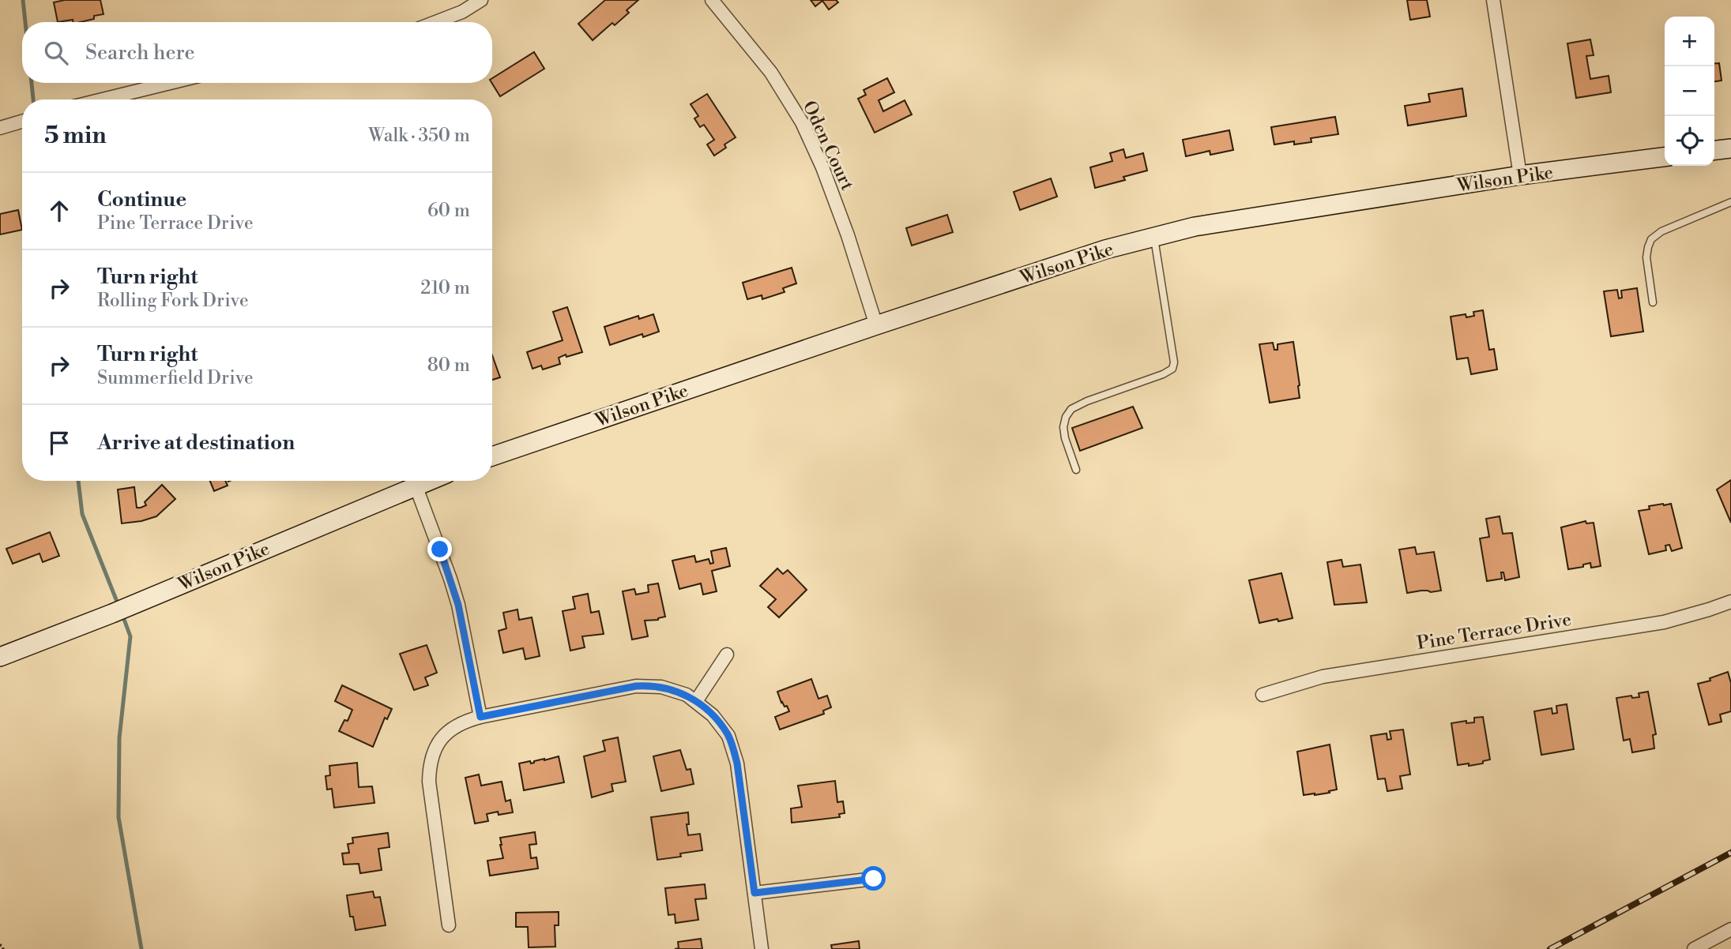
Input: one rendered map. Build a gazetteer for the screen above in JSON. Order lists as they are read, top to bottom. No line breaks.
{"streets":{"main road":["Wilson Pike"],"street":["Oden Court","Pine Terrace Drive"]},"crossings":[["Oden Court","Wilson Pike"]],"page":{"map_buttons":["+","−"],"search":"Search here","heading":["5 min","Walk · 350 m"],"list":[["Continue","Pine Terrace Drive","60 m"],["Turn right","Rolling Fork Drive","210 m"],["Turn right","Summerfield Drive","80 m"],"Arrive at destination"]}}
